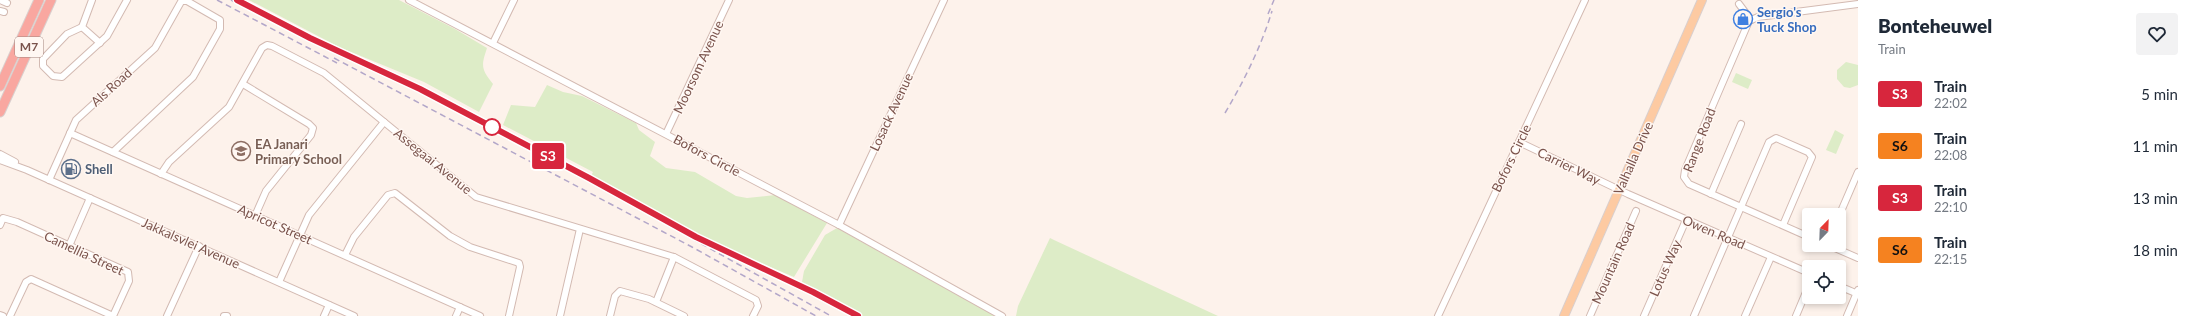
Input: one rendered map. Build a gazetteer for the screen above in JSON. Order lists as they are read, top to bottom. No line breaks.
{"streets":{"highway":["M7"],"main road":["Valhalla Drive"],"street":["Moorsom Avenue","Als Road","Losack Avenue","Range Road","Bofors Circle","Assegaai Avenue","Carrier Way","Apricot Street","Owen Road","Jakkalsvlei Avenue","Camellia Street","Mountain Road","Lotus Way"]},"crossings":[["Moorsom Avenue","Bofors Circle"],["Als Road","Apricot Street"],["Als Road","Jakkalsvlei Avenue"],["Losack Avenue","Bofors Circle"],["Bofors Circle","Carrier Way"],["Valhalla Drive","Carrier Way"],["Valhalla Drive","Owen Road"],["Assegaai Avenue","Apricot Street"],["Carrier Way","Owen Road"],["Owen Road","Lotus Way"]],"places":{"shop":["Sergio's Tuck Shop"],"school or university":["EA Janari Primary School"],"fuel station":["Shell"]},"north":"top right","page":{"on_map":"S3","heading":["Bonteheuwel","Train"],"list":[{"mark":"S3","name":"Train","note":"22:02","value":"5 min"},{"mark":"S6","name":"Train","note":"22:08","value":"11 min"},{"mark":"S3","name":"Train","note":"22:10","value":"13 min"},{"mark":"S6","name":"Train","note":"22:15","value":"18 min"}]}}
